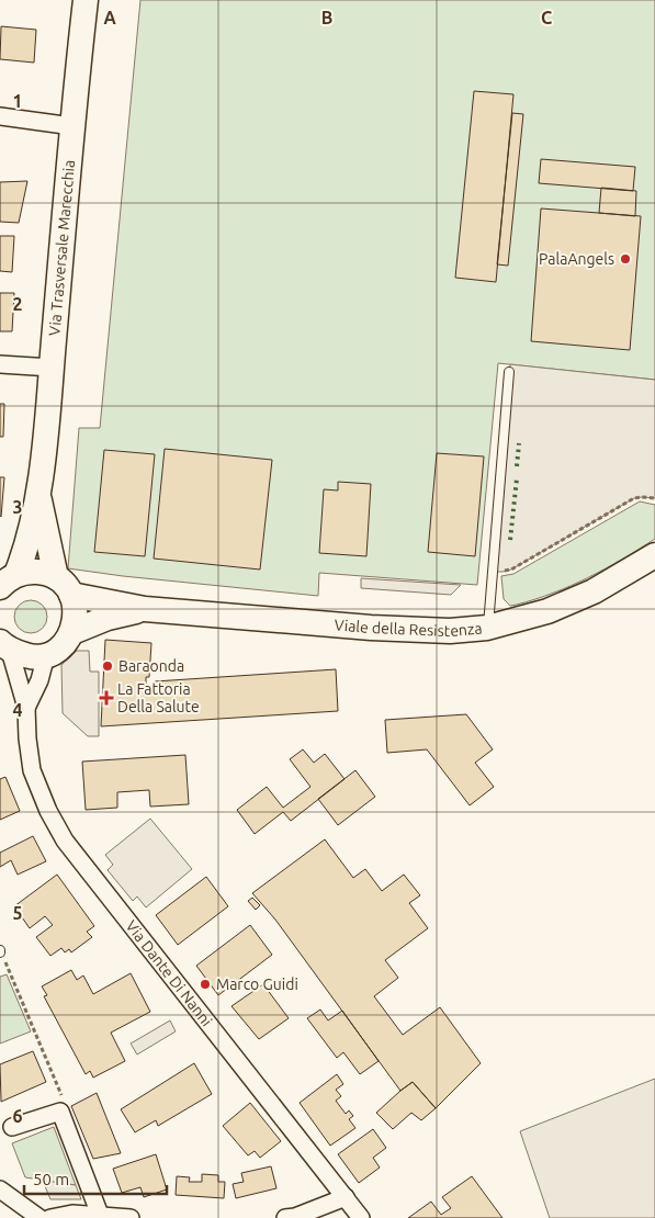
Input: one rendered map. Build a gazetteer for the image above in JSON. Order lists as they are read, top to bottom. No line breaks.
{"streets":{"street":["Via Trasversale Marecchia","Viale della Resistenza","Via Dante Di Nanni"]},"crossings":[["Via Trasversale Marecchia","Viale della Resistenza"]],"places":{"other":["PalaAngels","Baraonda","Marco Guidi"],"health":["La Fattoria Della Salute"]},"scale_bar":"50 m","grid":{"columns":["A","B","C"],"rows":["1","2","3","4","5","6"]}}
